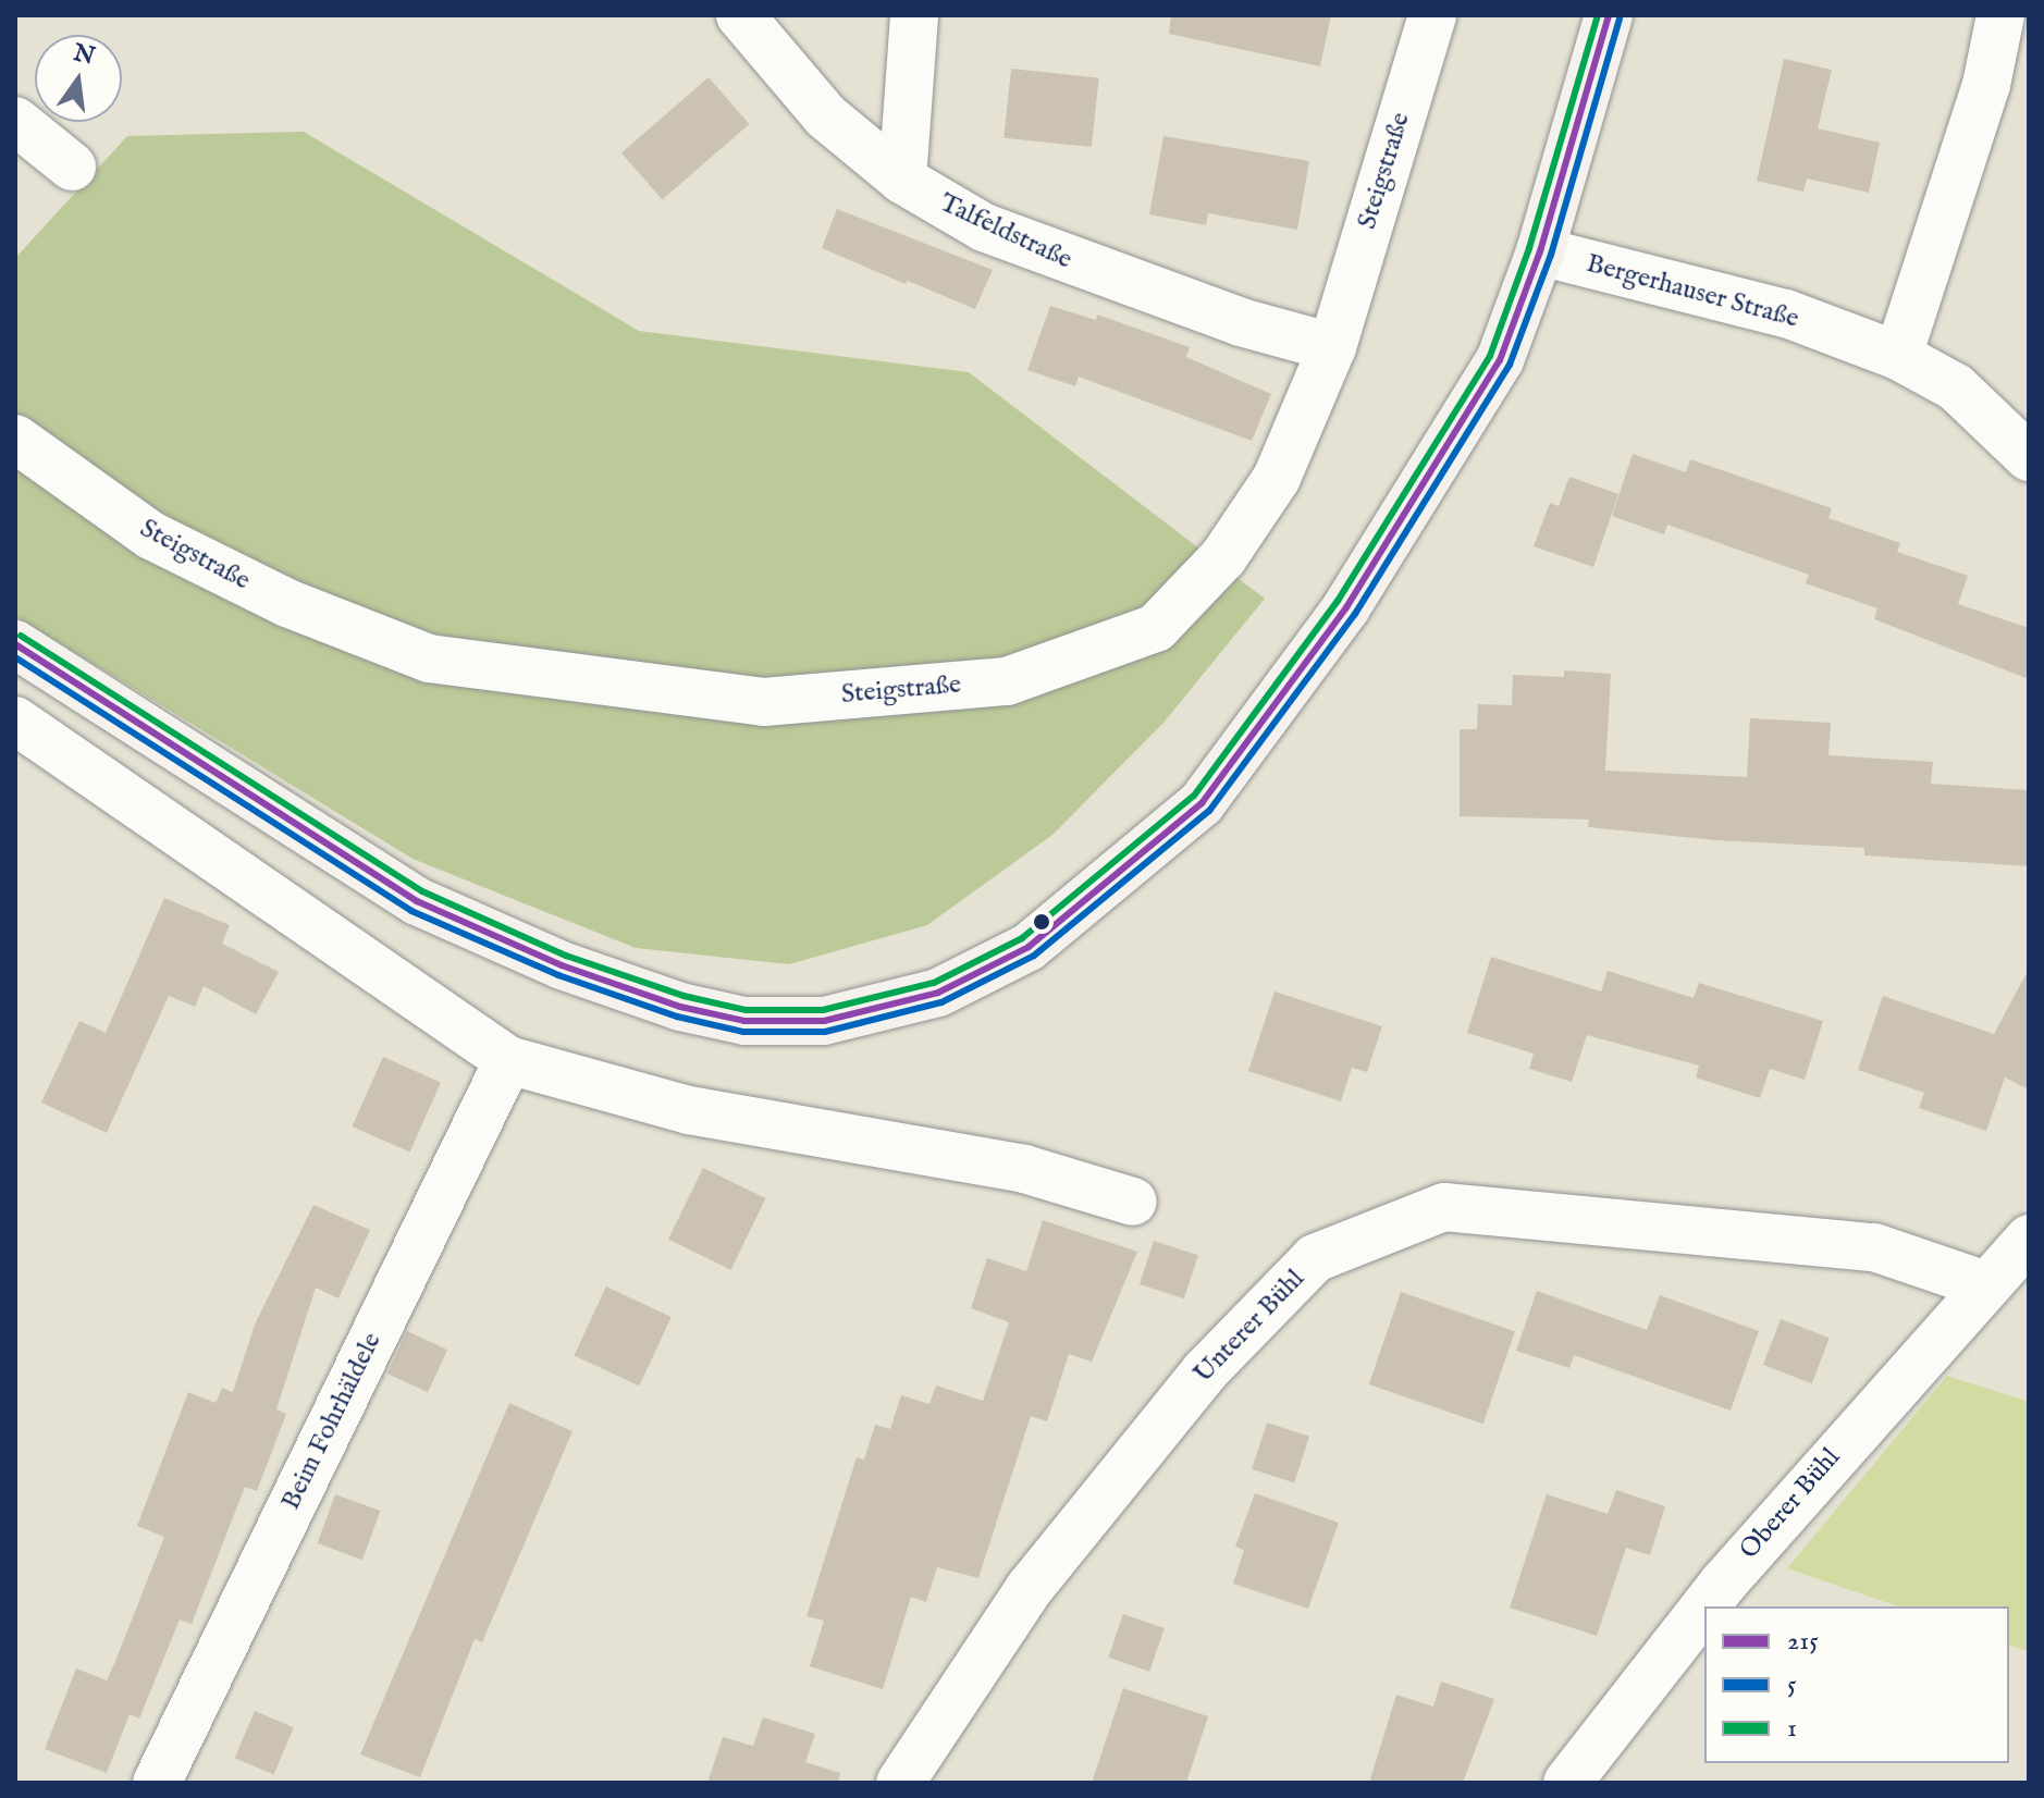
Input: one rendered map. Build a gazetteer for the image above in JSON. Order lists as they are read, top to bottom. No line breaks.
{"streets":{"street":["Steigstraße","Talfeldstraße","Bergerhauser Straße","Unterer Bühl","Beim Fohrhäldele","Oberer Bühl"]},"crossings":[["Steigstraße","Talfeldstraße"],["Unterer Bühl","Oberer Bühl"]],"lines":["transit line 215","transit line 1","transit line 5"],"legend":["215","5","1"],"north":"top"}
